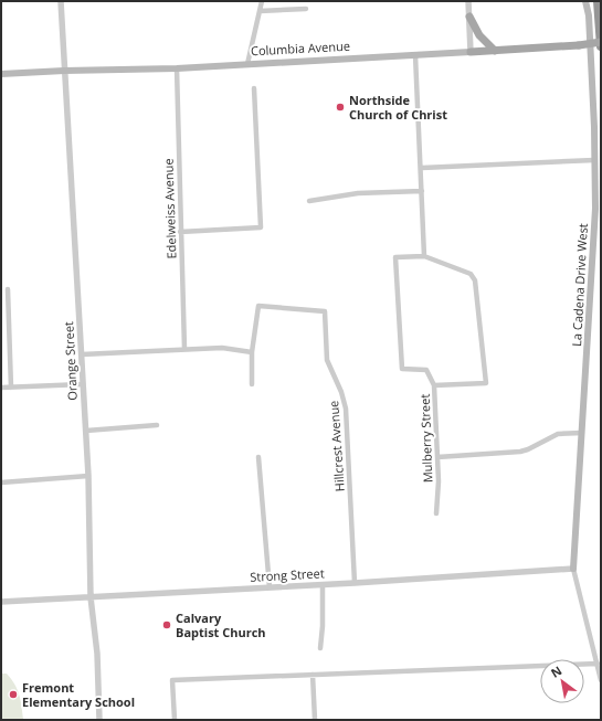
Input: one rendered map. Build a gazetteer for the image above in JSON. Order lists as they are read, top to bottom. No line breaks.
{"streets":{"main road":["Columbia Avenue","La Cadena Drive West"],"street":["Edelweiss Avenue","Orange Street","Mulberry Street","Hillcrest Avenue","Strong Street"]},"crossings":[["Columbia Avenue","Edelweiss Avenue"],["Columbia Avenue","Orange Street"],["La Cadena Drive West","Strong Street"],["Orange Street","Strong Street"],["Hillcrest Avenue","Strong Street"]],"places":["Northside Church of Christ","Calvary Baptist Church","Fremont Elementary School"],"north":"top left"}
